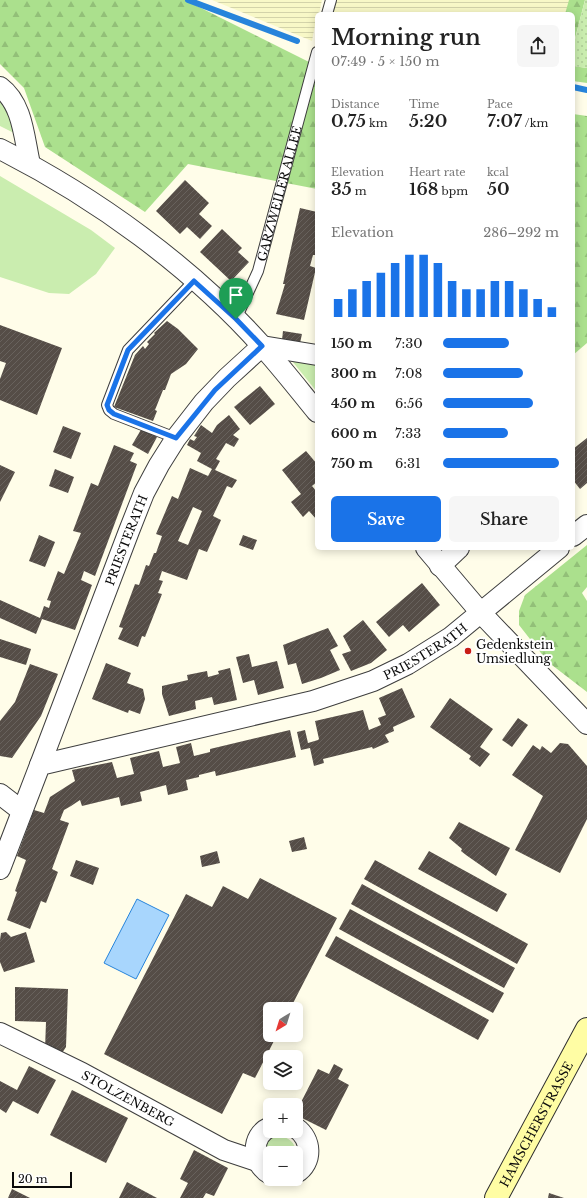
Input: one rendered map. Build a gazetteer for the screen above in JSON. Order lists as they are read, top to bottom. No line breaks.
{"streets":{"main road":["HAMSCHERSTRASSE"],"street":["PRIESTERATH","STOLZENBERG"],"lane":["GARZWEILER ALLEE"]},"places":["Gedenkstein Umsiedlung"],"scale_bar":"20 m","north":"bottom left","page":{"heading":["Morning run","07:49 · 5 × 150 m"],"stats":[["Distance","0.75 km"],["Time","5:20"],["Pace","7:07 /km"],["Elevation","35 m"],["Heart rate","168 bpm"],["kcal","50"]],"chart":["Elevation","286–292 m"],"list":[{"name":"150 m","note":"7:30"},{"name":"300 m","note":"7:08"},{"name":"450 m","note":"6:56"},{"name":"600 m","note":"7:33"},{"name":"750 m","note":"6:31"}],"buttons":["Save","Share"],"map_buttons":["+","−"],"scale":"20 m"}}
